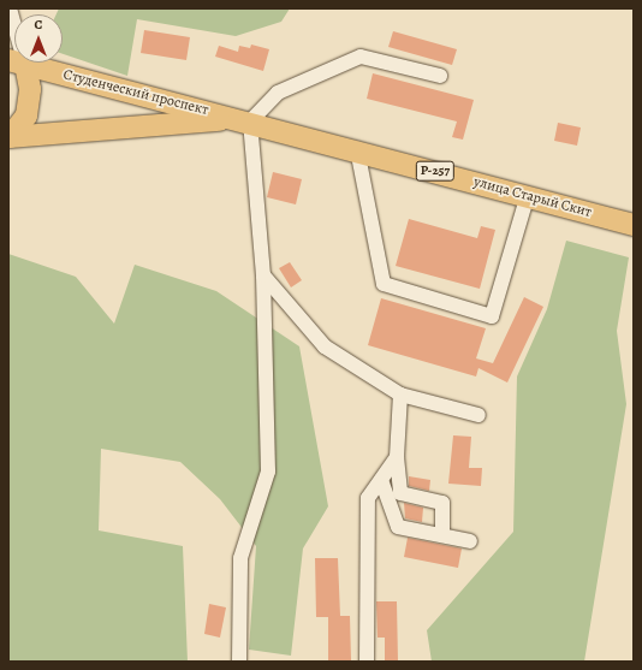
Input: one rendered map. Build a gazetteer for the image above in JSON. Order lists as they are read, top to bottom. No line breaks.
{"streets":{"highway":["Студенческий проспект","Р-257","улица Старый Скит"]},"crossings":[["Студенческий проспект","Р-257"],["Студенческий проспект","улица Старый Скит"],["Р-257","улица Старый Скит"]],"north":"top"}
